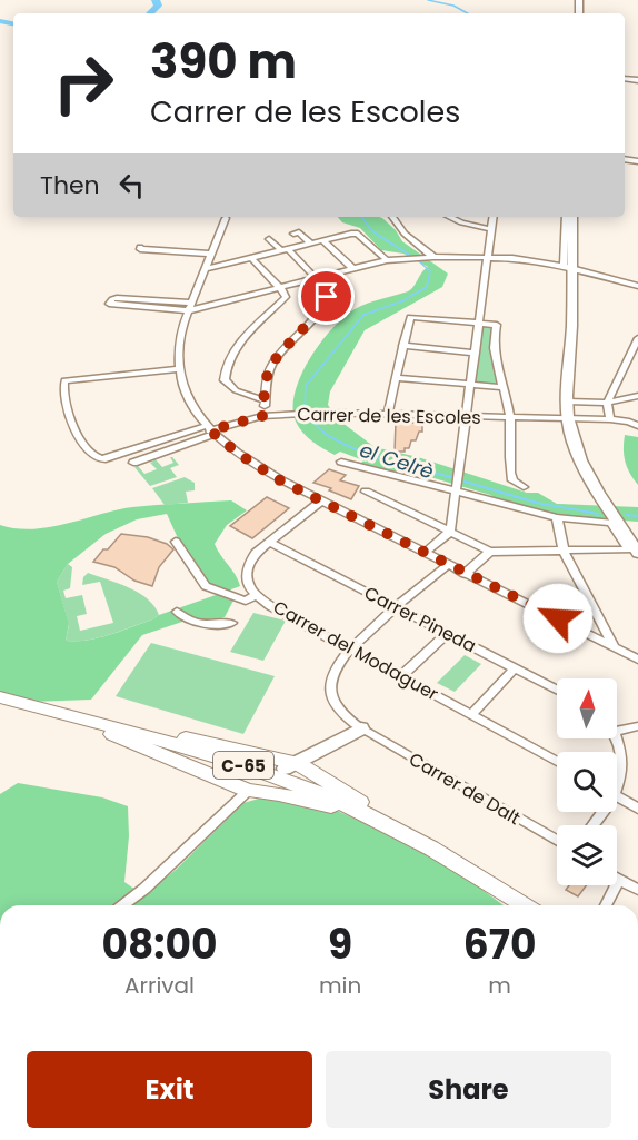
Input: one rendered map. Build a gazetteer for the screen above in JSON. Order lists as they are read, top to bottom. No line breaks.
{"streets":{"main road":["C-65"],"street":["Carrer de les Escoles","Carrer Pineda","Carrer del Modaguer","Carrer de Dalt"]},"crossings":[["Carrer Pineda","Carrer del Modaguer"],["Carrer Pineda","Carrer de Dalt"],["Carrer del Modaguer","Carrer de Dalt"]],"water":["el Celrè"],"north":"top","page":{"turn":["390 m","Carrer de les Escoles"],"then":"Then","eta":["08:00","Arrival","9","min","670","m"],"buttons":["Exit","Share"]}}
